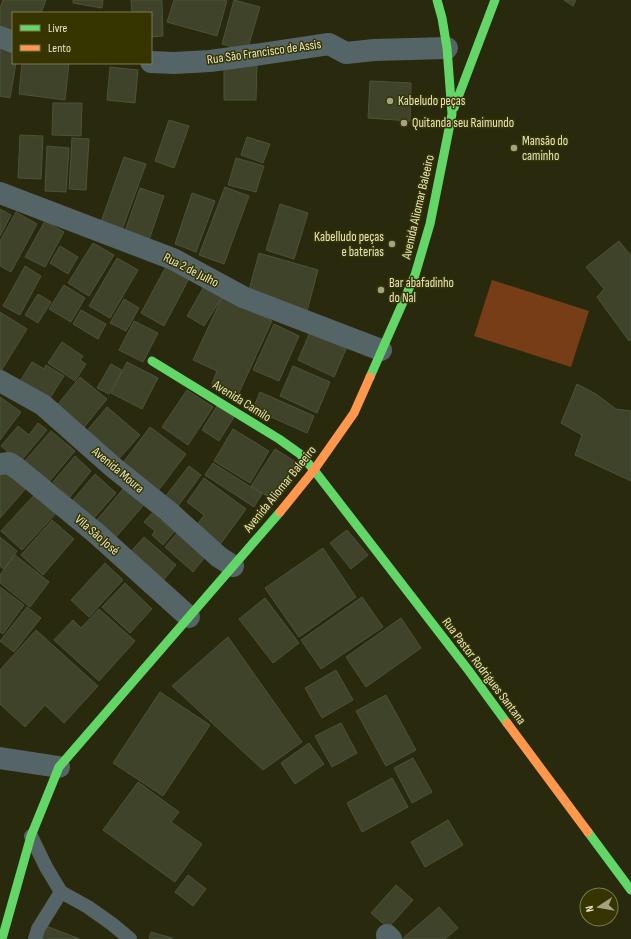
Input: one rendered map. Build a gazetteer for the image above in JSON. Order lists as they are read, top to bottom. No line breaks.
{"streets":{"main road":["Avenida Aliomar Baleeiro","Avenida Camilo","Rua Pastor Rodrigues Santana"],"street":["Rua São Francisco de Assis","Rua 2 de Julho","Avenida Moura","Vila São José"]},"crossings":[["Rua São Francisco de Assis","Avenida Aliomar Baleeiro"],["Avenida Aliomar Baleeiro","Rua 2 de Julho"],["Avenida Aliomar Baleeiro","Avenida Camilo"],["Avenida Aliomar Baleeiro","Avenida Moura"],["Avenida Aliomar Baleeiro","Vila São José"],["Avenida Aliomar Baleeiro","Rua Pastor Rodrigues Santana"],["Avenida Camilo","Rua Pastor Rodrigues Santana"]],"places":["Kabeludo peças","Quitanda seu Raimundo","Mansão do caminho","Kabelludo peças e baterias","Bar abafadinho do Nal"],"legend":["Livre","Lento"],"north":"left"}
